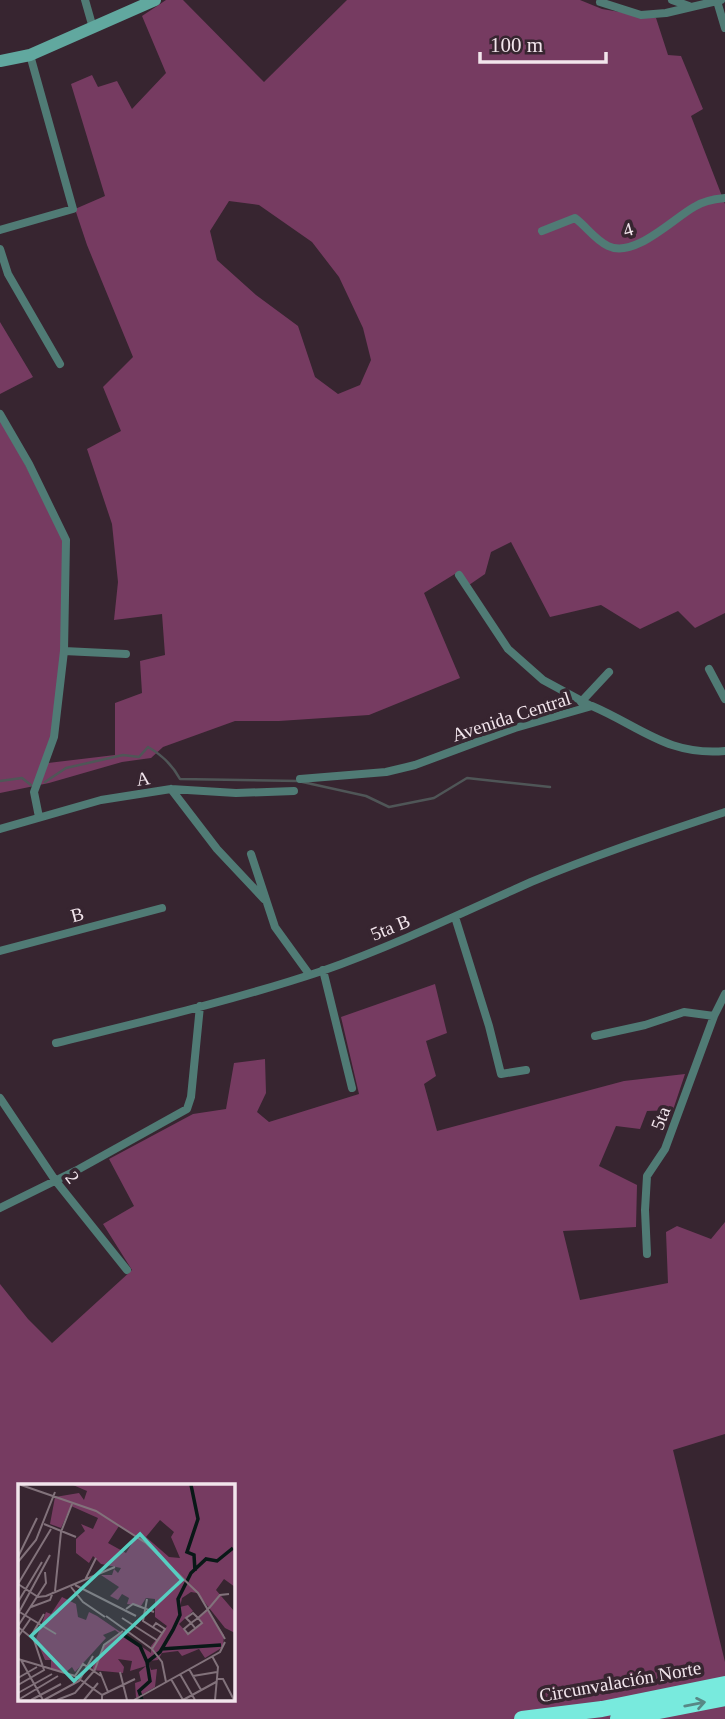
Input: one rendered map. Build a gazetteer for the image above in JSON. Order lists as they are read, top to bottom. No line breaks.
{"streets":{"highway":["Circunvalación Norte"],"street":["4","Avenida Central","A","B","5ta B","5ta","2"]},"scale_bar":"100 m"}
